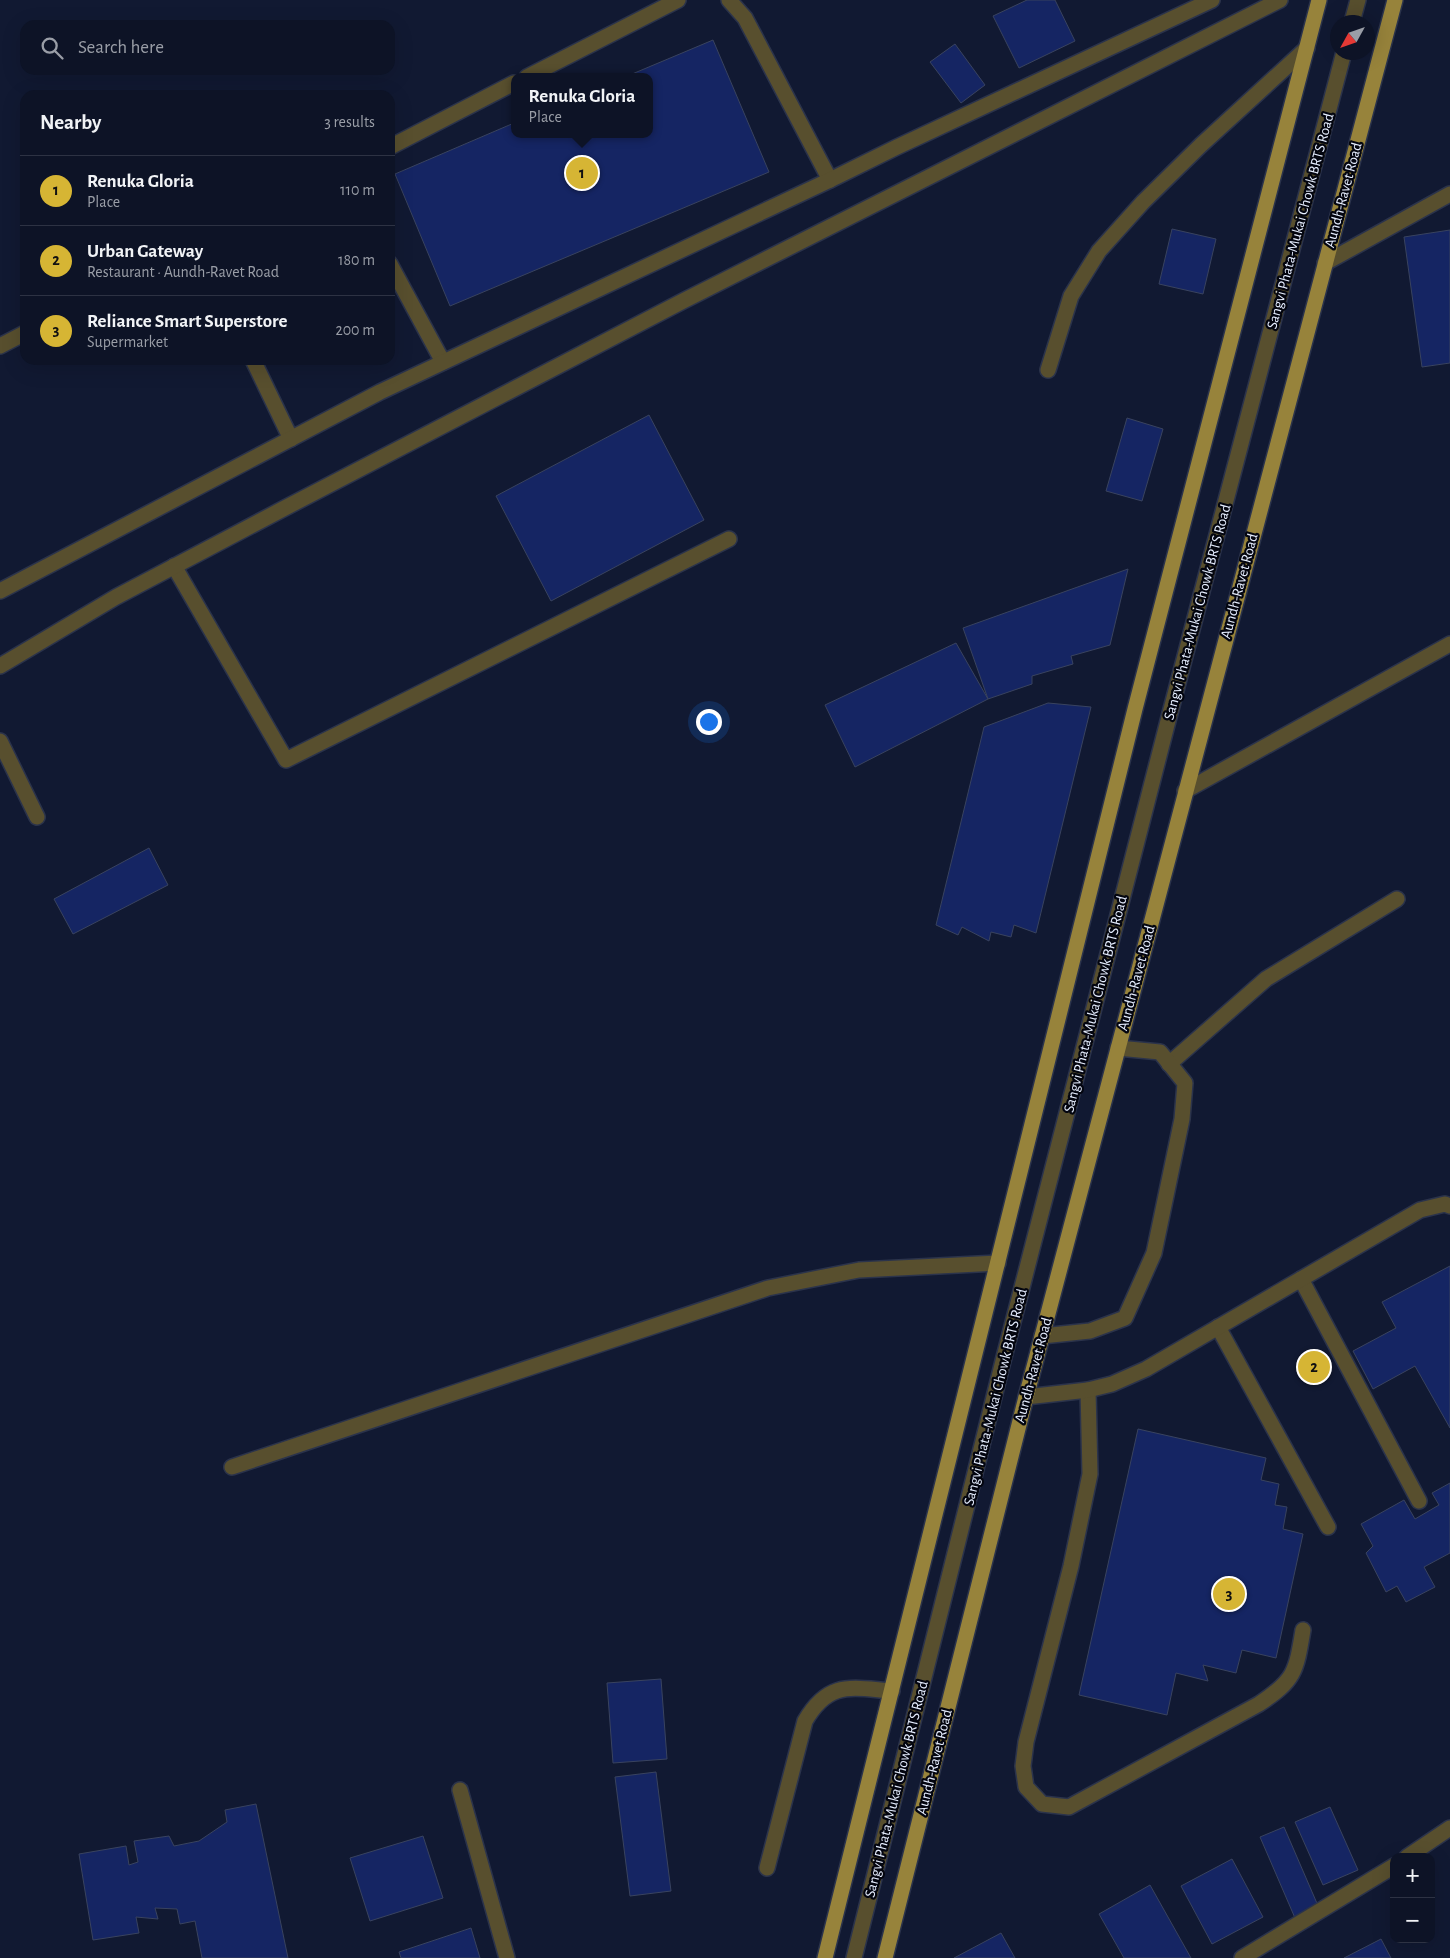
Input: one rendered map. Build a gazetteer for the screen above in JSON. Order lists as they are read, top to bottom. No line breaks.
{"streets":{"main road":["Aundh-Ravet Road"],"street":["Sangvi Phata-Mukai Chowk BRTS Road"]},"north":"bottom left","page":{"search":"Search here","popup":["Renuka Gloria","Place"],"heading":["Nearby","3 results"],"pins":["1","2","3"],"list":[{"mark":"1","name":"Renuka Gloria","note":"Place","value":"110 m"},{"mark":"2","name":"Urban Gateway","note":"Restaurant · Aundh-Ravet Road","value":"180 m"},{"mark":"3","name":"Reliance Smart Superstore","note":"Supermarket","value":"200 m"}],"map_buttons":["+","−"]}}
